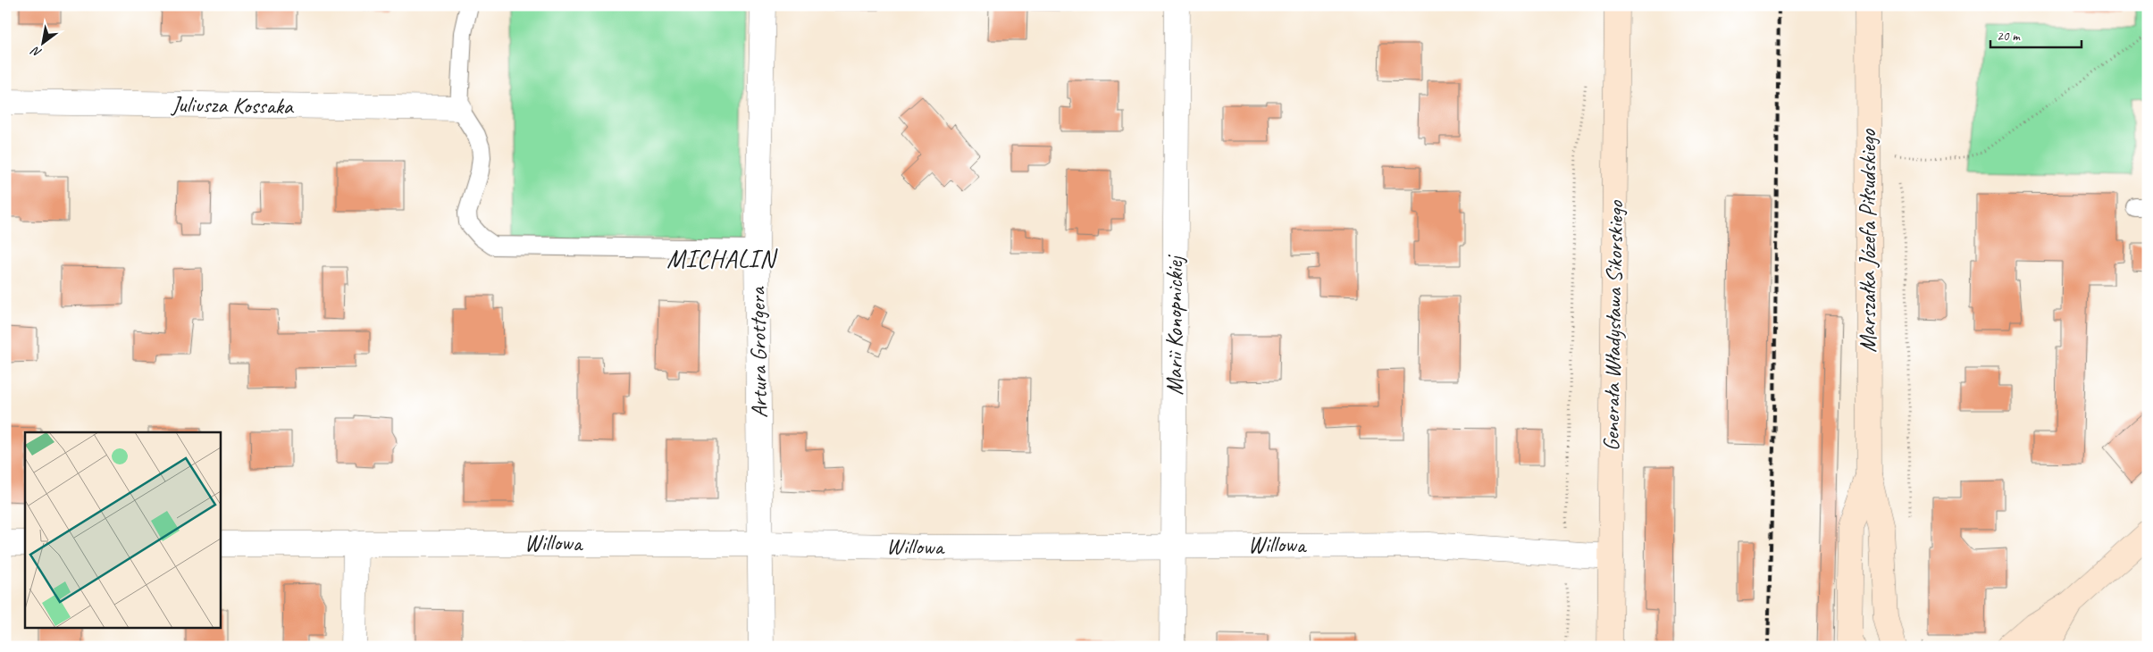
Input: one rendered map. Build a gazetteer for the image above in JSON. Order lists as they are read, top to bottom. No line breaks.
{"streets":{"main road":["Marszałka Józefa Piłsudskiego","Generała Władysława Sikorskiego"],"street":["Juliusza Kossaka","Marii Konopnickiej","Artura Grottgera","Willowa"]},"crossings":[["Marii Konopnickiej","Willowa"],["Generała Władysława Sikorskiego","Willowa"],["Artura Grottgera","Willowa"]],"districts":["MICHALIN"],"scale_bar":"20 m","north":"bottom left"}
